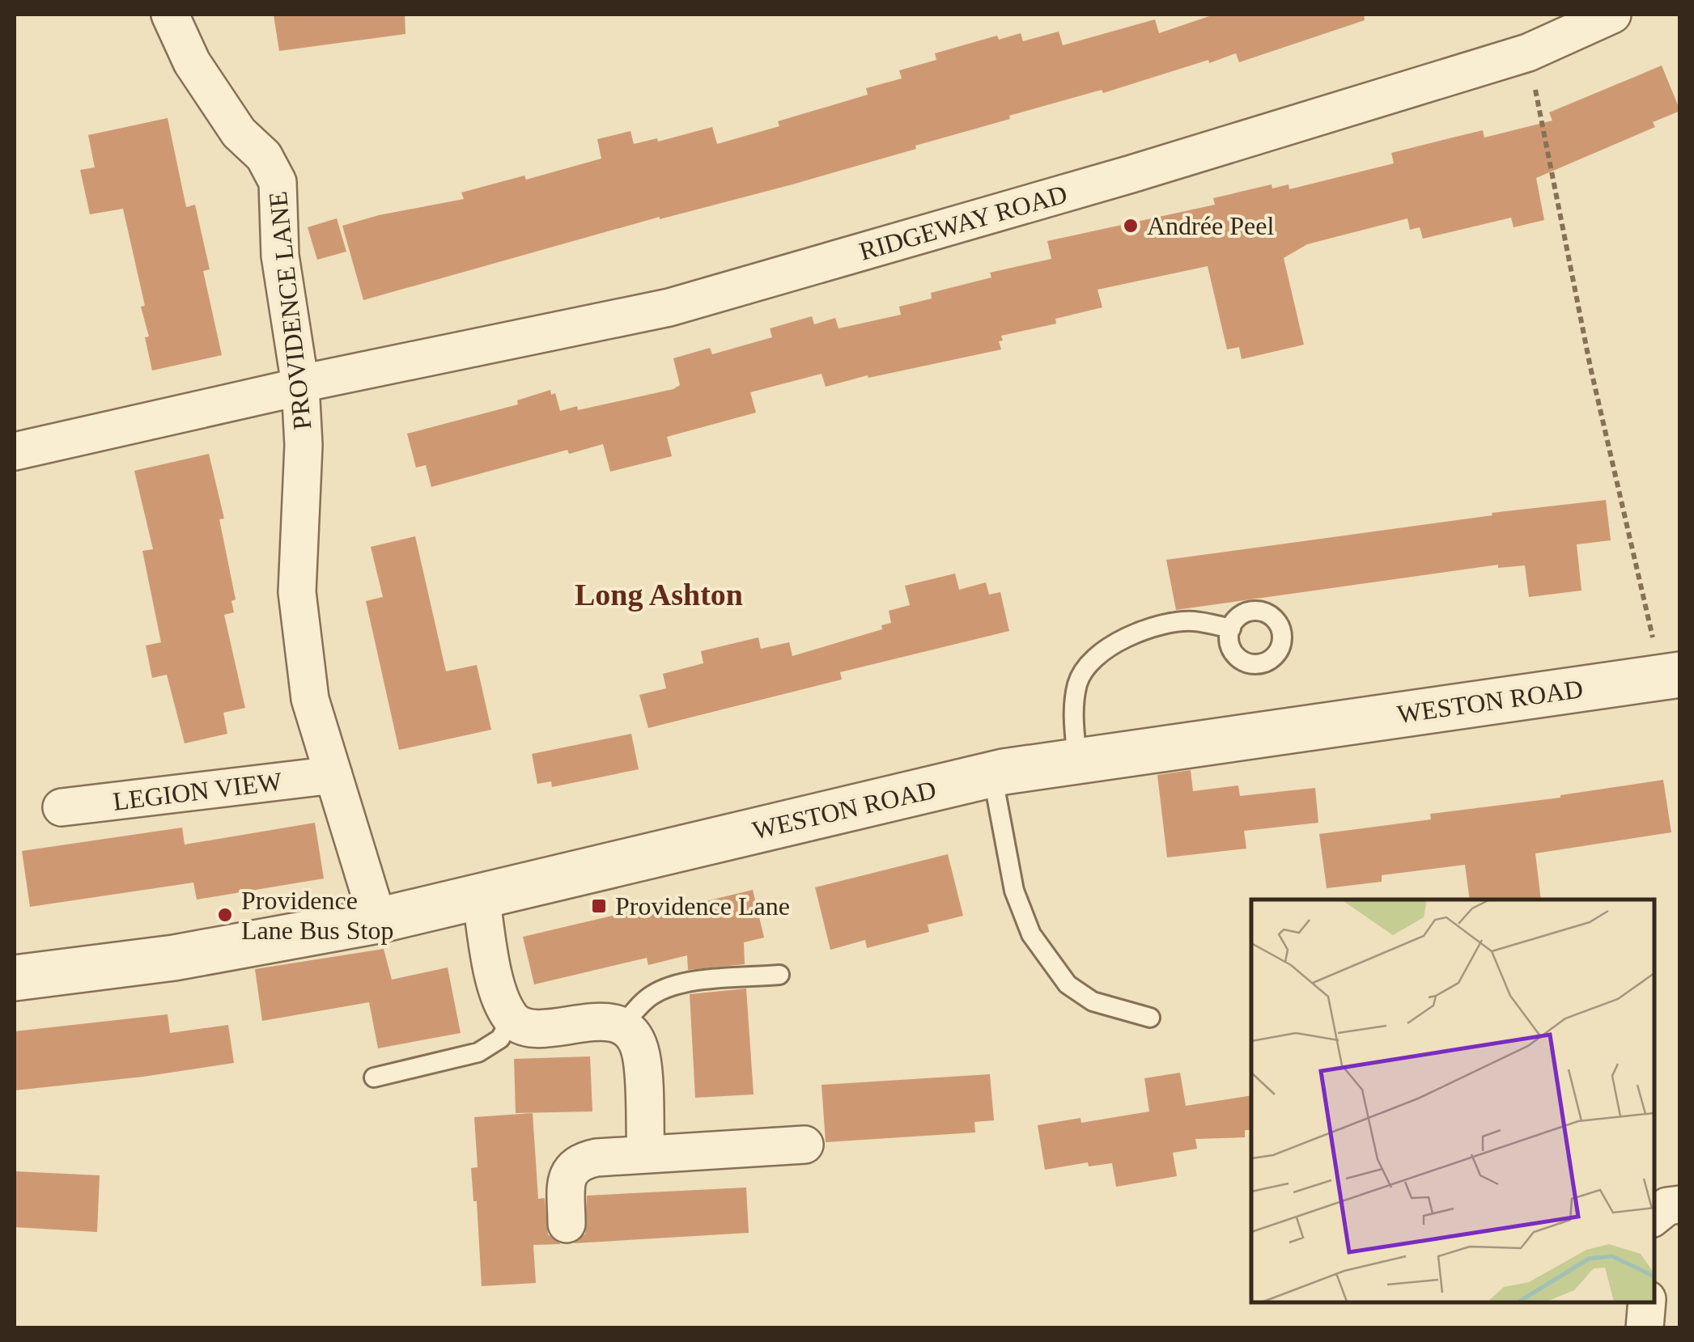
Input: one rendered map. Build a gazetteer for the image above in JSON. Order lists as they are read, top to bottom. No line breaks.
{"streets":{"street":["RIDGEWAY ROAD","PROVIDENCE LANE","WESTON ROAD","LEGION VIEW"]},"crossings":[["RIDGEWAY ROAD","PROVIDENCE LANE"],["PROVIDENCE LANE","WESTON ROAD"],["PROVIDENCE LANE","LEGION VIEW"]],"districts":["Long Ashton"],"places":{"other":["Andrée Peel","Providence Lane Bus Stop"],"transit":["Providence Lane"]}}
